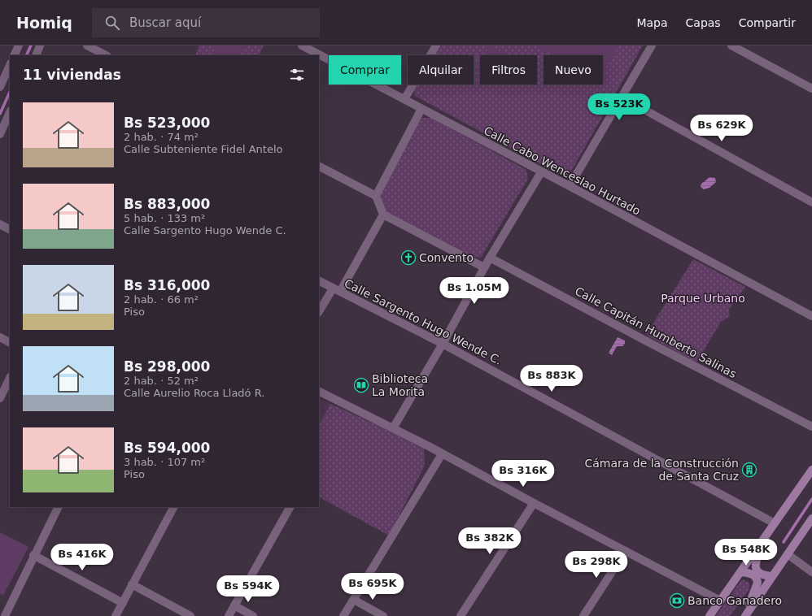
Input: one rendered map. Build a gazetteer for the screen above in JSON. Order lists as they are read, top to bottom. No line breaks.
{"streets":{"street":["Calle Cabo Wenceslao Hurtado","Calle Sargento Hugo Wende C.","Calle Capitán Humberto Salinas"]},"parks":["Parque Urbano"],"places":{"church":["Convento"],"library":["Biblioteca La Morita"],"building":["Cámara de la Construcción de Santa Cruz"],"bank":["Banco Ganadero"]},"page":{"header":"Homiq","search":"Buscar aquí","nav":["Mapa","Capas","Compartir"],"chip":["Comprar","Alquilar","Filtros","Nuevo"],"heading":"11 viviendas","price":["Bs 523K","Bs 629K","Bs 1.05M","Bs 883K","Bs 316K","Bs 382K","Bs 548K","Bs 416K","Bs 298K","Bs 695K","Bs 594K"],"list":[{"name":"Bs 523,000","note":"2 hab. · 74 m² · Calle Subteniente Fidel Antelo"},{"name":"Bs 883,000","note":"5 hab. · 133 m² · Calle Sargento Hugo Wende C."},{"name":"Bs 316,000","note":"2 hab. · 66 m² · Piso"},{"name":"Bs 298,000","note":"2 hab. · 52 m² · Calle Aurelio Roca Lladó R."},{"name":"Bs 594,000","note":"3 hab. · 107 m² · Piso"}]}}
